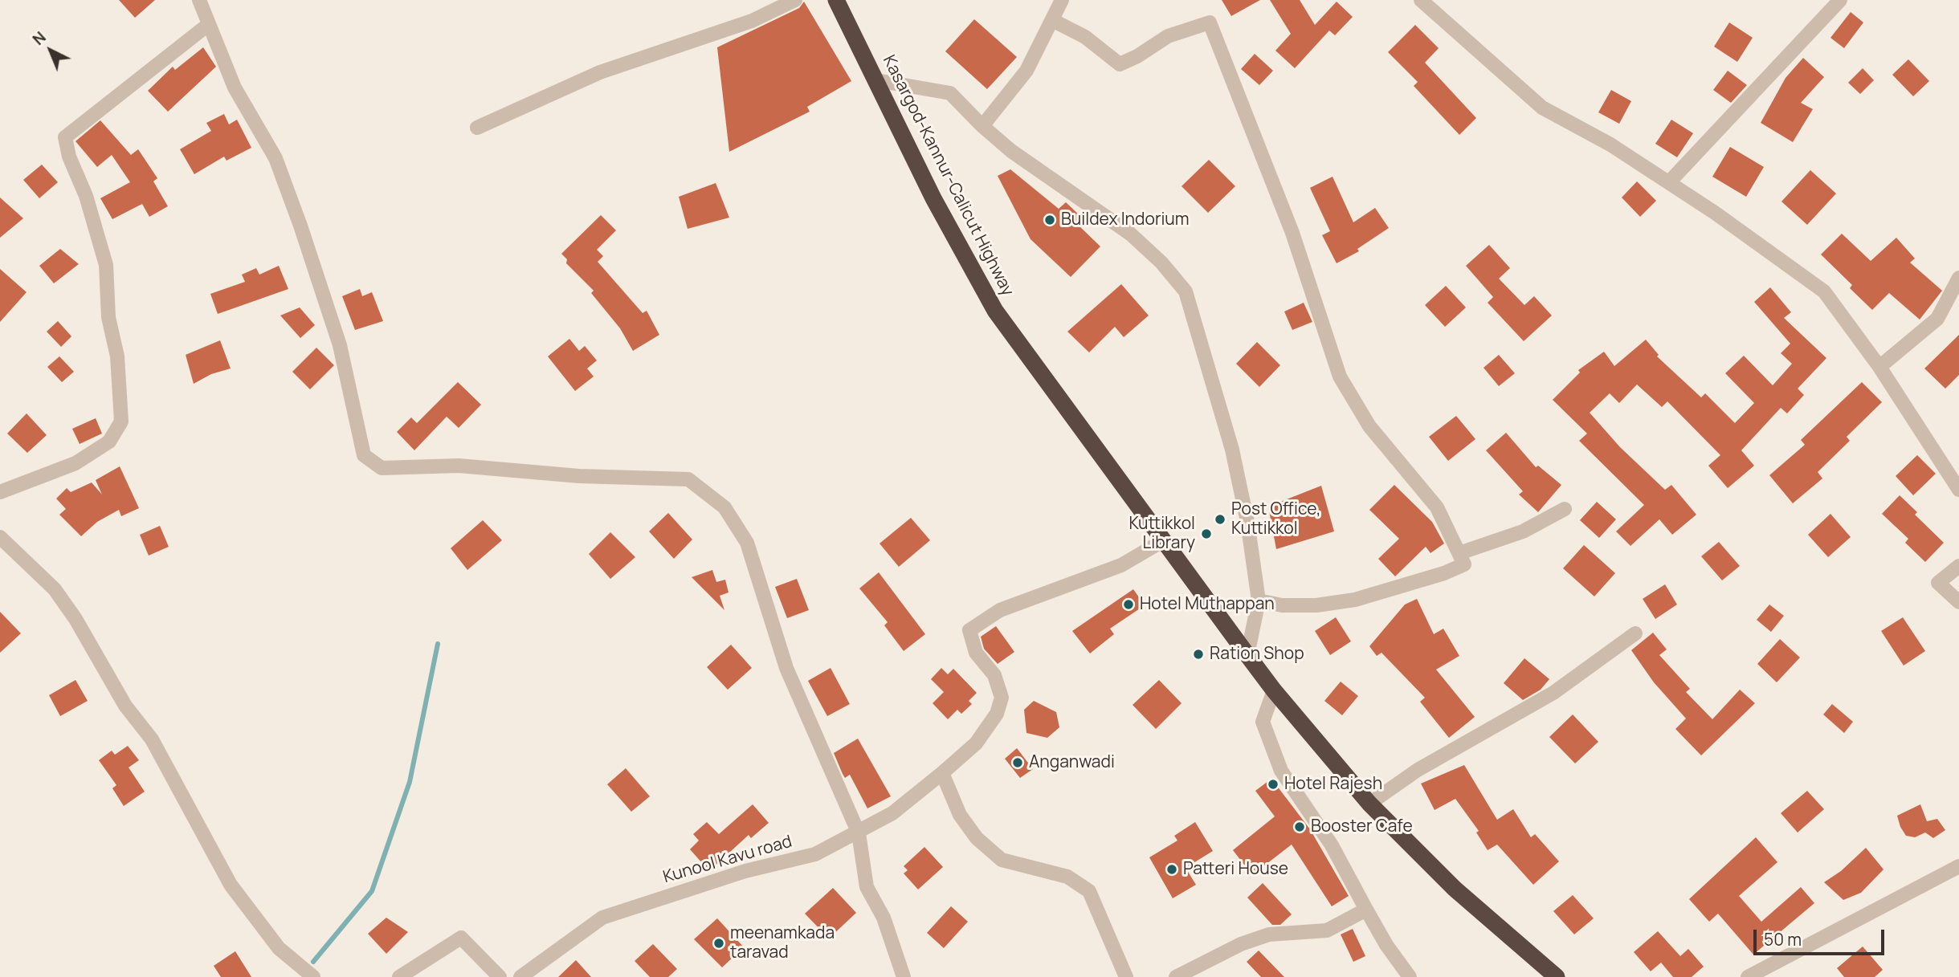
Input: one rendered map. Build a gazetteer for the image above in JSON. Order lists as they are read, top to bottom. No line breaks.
{"streets":{"highway":["Kasargod-Kannur-Calicut Highway"],"street":["Kunool Kavu road"]},"crossings":[["Kasargod-Kannur-Calicut Highway","Kunool Kavu road"]],"places":["Buildex Indorium","Post Office, Kuttikkol","Kuttikkol Library","Hotel Muthappan","Ration Shop","Anganwadi","Hotel Rajesh","Booster Cafe","Patteri House","meenamkada taravad"],"scale_bar":"50 m","north":"top left"}
